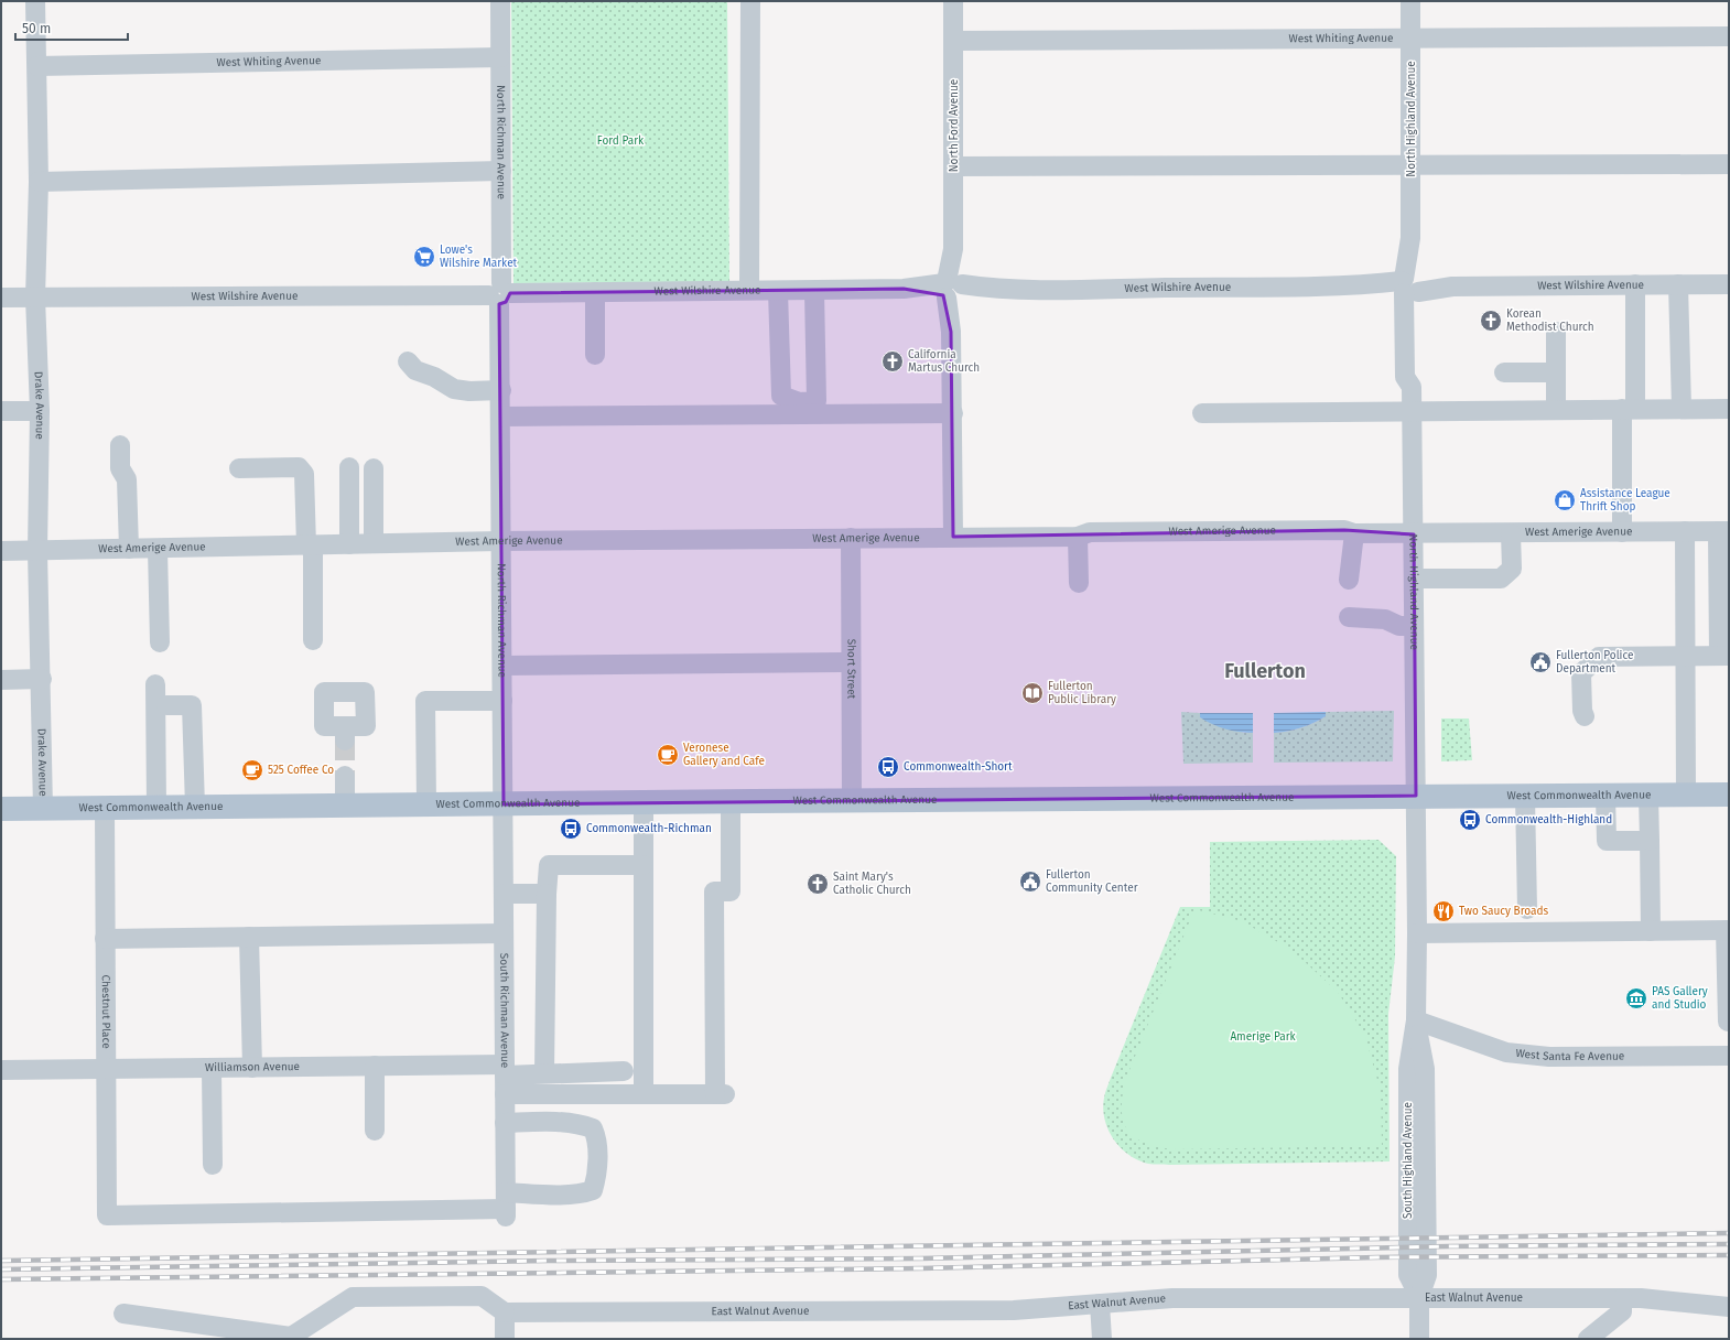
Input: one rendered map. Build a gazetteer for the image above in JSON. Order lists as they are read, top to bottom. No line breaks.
{"streets":{"main road":["West Commonwealth Avenue"],"street":["West Whiting Avenue","North Highland Avenue","North Ford Avenue","North Richman Avenue","West Wilshire Avenue","Drake Avenue","West Amerige Avenue","Short Street","South Richman Avenue","Chestnut Place","West Santa Fe Avenue","Williamson Avenue","South Highland Avenue","East Walnut Avenue"]},"crossings":[["West Whiting Avenue","North Highland Avenue"],["West Whiting Avenue","North Ford Avenue"],["West Whiting Avenue","North Richman Avenue"],["West Whiting Avenue","Drake Avenue"],["North Highland Avenue","West Wilshire Avenue"],["North Highland Avenue","West Amerige Avenue"],["North Highland Avenue","West Commonwealth Avenue"],["North Highland Avenue","South Highland Avenue"],["North Ford Avenue","West Wilshire Avenue"],["North Ford Avenue","West Amerige Avenue"],["North Richman Avenue","West Wilshire Avenue"],["North Richman Avenue","West Amerige Avenue"],["North Richman Avenue","West Commonwealth Avenue"],["North Richman Avenue","South Richman Avenue"],["West Wilshire Avenue","Drake Avenue"],["Drake Avenue","West Amerige Avenue"],["Drake Avenue","West Commonwealth Avenue"],["West Amerige Avenue","Short Street"],["Short Street","West Commonwealth Avenue"],["West Commonwealth Avenue","South Richman Avenue"],["West Commonwealth Avenue","Chestnut Place"],["West Commonwealth Avenue","South Highland Avenue"],["South Richman Avenue","Chestnut Place"],["South Richman Avenue","Williamson Avenue"],["Chestnut Place","Williamson Avenue"],["West Santa Fe Avenue","South Highland Avenue"],["South Highland Avenue","East Walnut Avenue"]],"districts":["Fullerton"],"parks":["Ford Park","Amerige Park"],"places":{"supermarket":["Lowe's Wilshire Market"],"church":["Korean Methodist Church","California Martus Church","Saint Mary's Catholic Church"],"shop":["Assistance League Thrift Shop"],"public building":["Fullerton Police Department","Fullerton Community Center"],"library":["Fullerton Public Library"],"cafe":["Veronese Gallery and Cafe","525 Coffee Co"],"bus stop":["Commonwealth-Short","Commonwealth-Highland","Commonwealth-Richman"],"restaurant":["Two Saucy Broads"],"museum":["PAS Gallery and Studio"]},"scale_bar":"50 m"}
